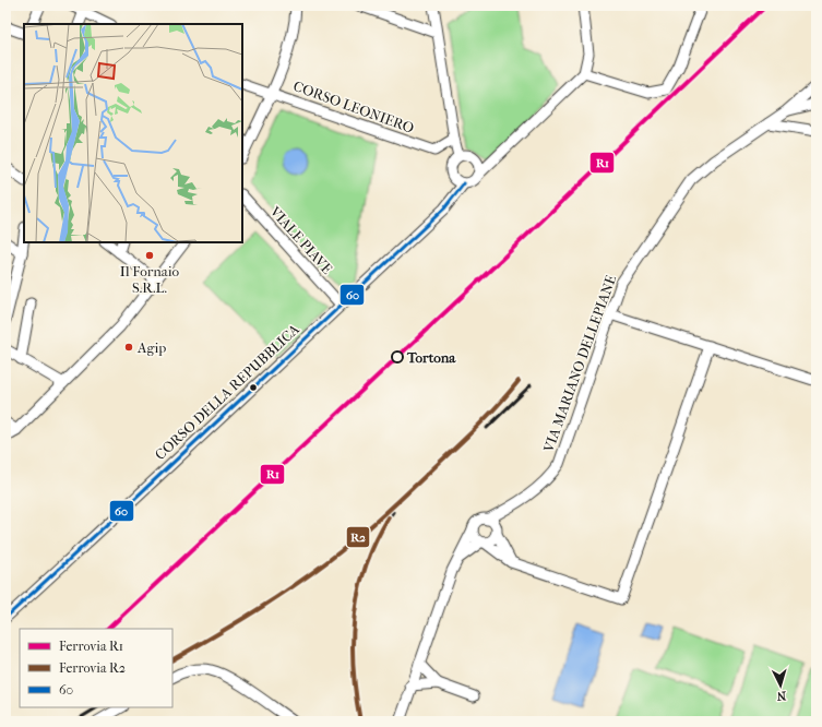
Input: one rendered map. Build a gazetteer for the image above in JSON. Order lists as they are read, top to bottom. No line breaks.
{"streets":{"street":["CORSO LEONIERO","VIALE PIAVE","VIA MARIANO DELLEPIANE","CORSO DELLA REPUBBLICA"]},"crossings":[["VIALE PIAVE","CORSO DELLA REPUBBLICA"]],"places":["Il Fornaio S.R.L.","Agip","Tortona"],"lines":["rail line R1","transit line 60","rail line R2"],"legend":["Ferrovia R1","Ferrovia R2","60"],"north":"bottom"}
